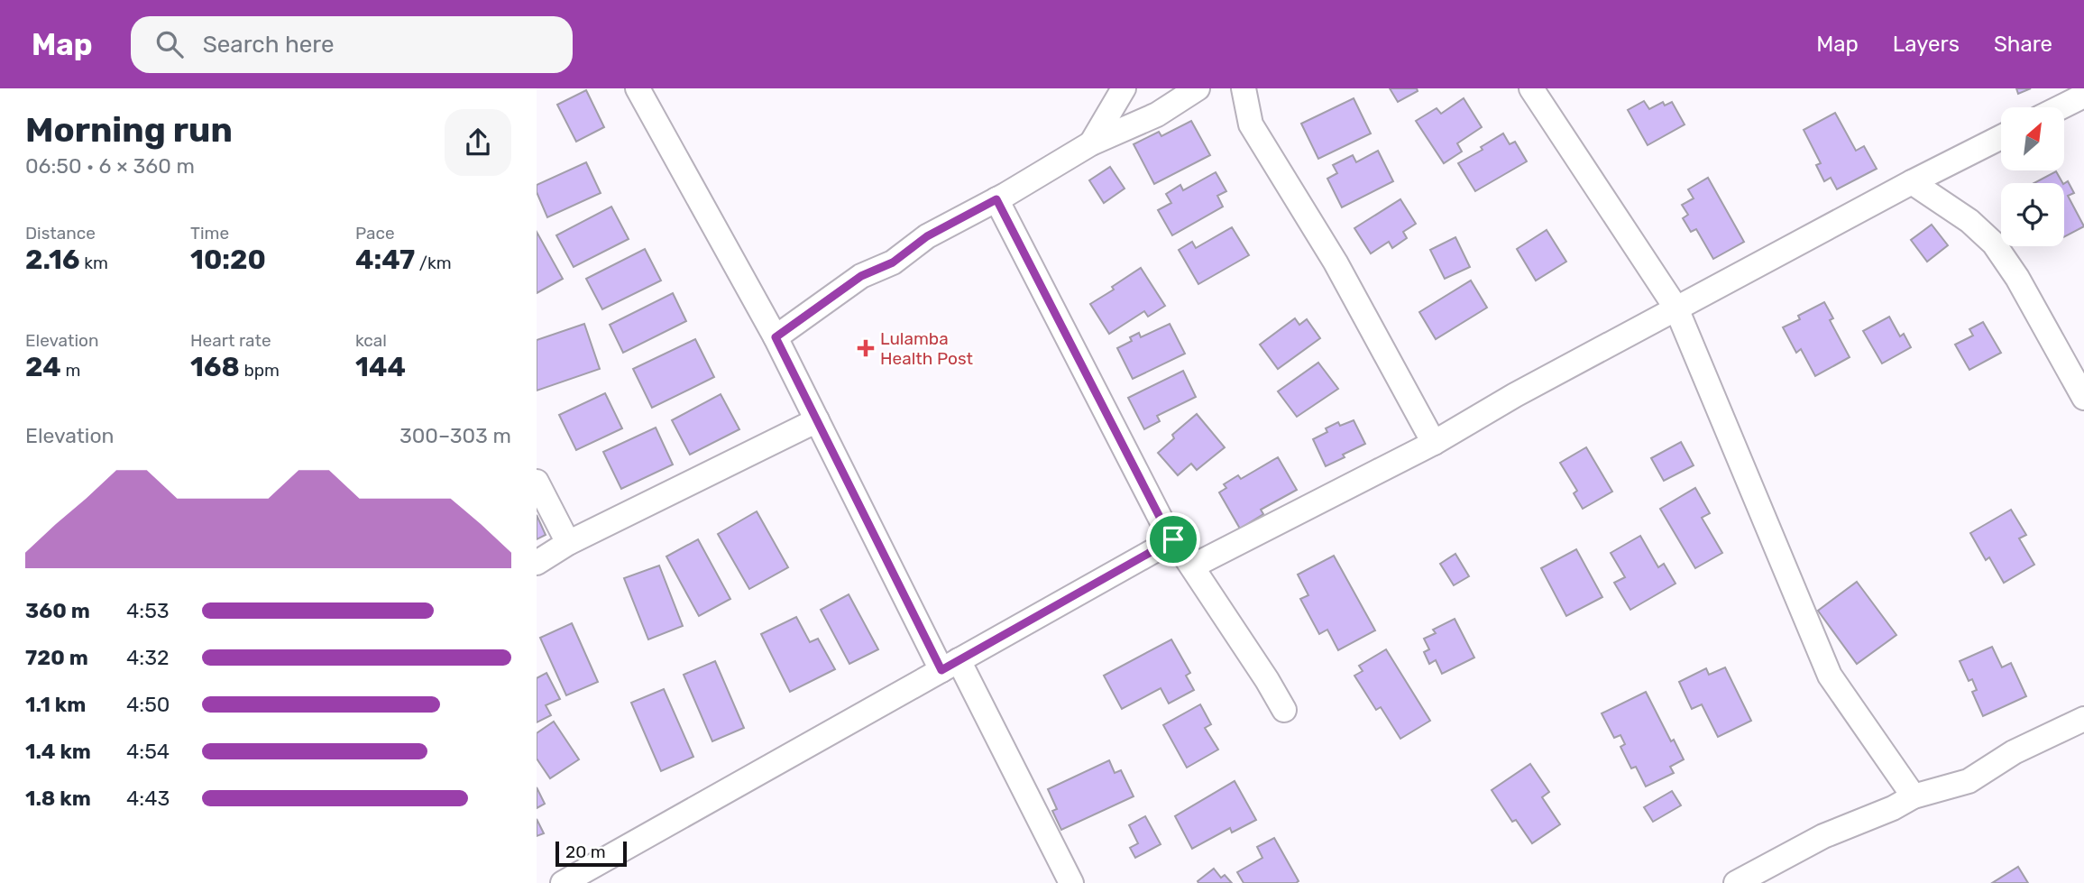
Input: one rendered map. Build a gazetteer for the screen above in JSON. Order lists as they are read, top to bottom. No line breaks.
{"places":{"health":["Lulamba Health Post"]},"scale_bar":"20 m","north":"top right","page":{"header":"Map","search":"Search here","nav":["Map","Layers","Share"],"heading":["Morning run","06:50 · 6 × 360 m"],"stats":[["Distance","2.16 km"],["Time","10:20"],["Pace","4:47 /km"],["Elevation","24 m"],["Heart rate","168 bpm"],["kcal","144"]],"chart":["Elevation","300–303 m"],"list":[{"name":"360 m","note":"4:53"},{"name":"720 m","note":"4:32"},{"name":"1.1 km","note":"4:50"},{"name":"1.4 km","note":"4:54"},{"name":"1.8 km","note":"4:43"}],"scale":"20 m"}}
